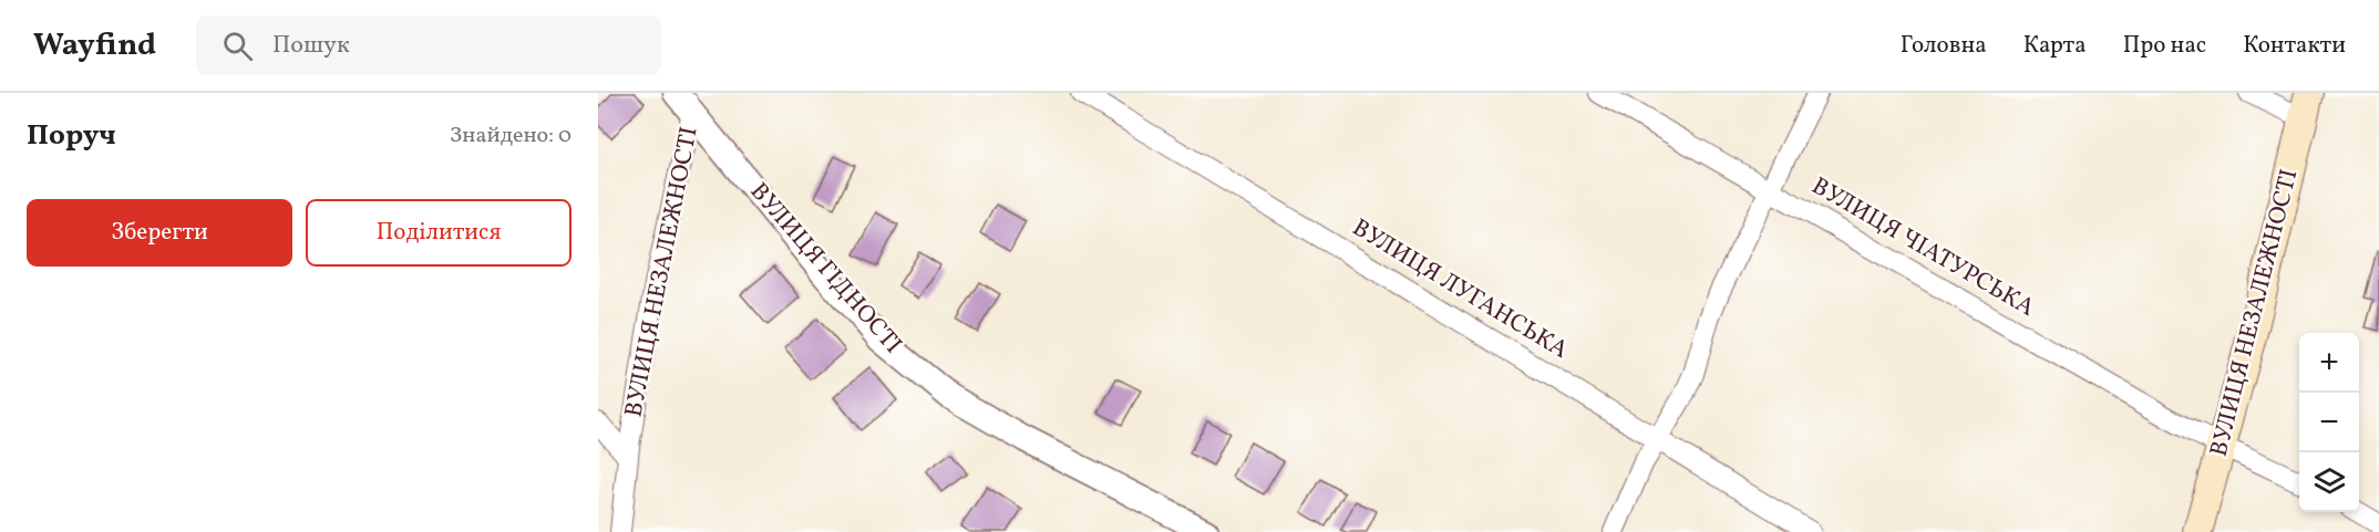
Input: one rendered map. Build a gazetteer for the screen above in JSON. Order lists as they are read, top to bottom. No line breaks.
{"streets":{"main road":["ВУЛИЦЯ НЕЗАЛЕЖНОСТІ"],"street":["ВУЛИЦЯ ЧІАТУРСЬКА","ВУЛИЦЯ ГІДНОСТІ","ВУЛИЦЯ ЛУГАНСЬКА"]},"crossings":[["ВУЛИЦЯ ЧІАТУРСЬКА","ВУЛИЦЯ НЕЗАЛЕЖНОСТІ"],["ВУЛИЦЯ ГІДНОСТІ","ВУЛИЦЯ НЕЗАЛЕЖНОСТІ"]],"page":{"header":"Wayfind","search":"Пошук","nav":["Головна","Карта","Про нас","Контакти"],"heading":["Поруч","Знайдено: 0"],"buttons":["Зберегти","Поділитися"],"map_buttons":["+","−"]}}
